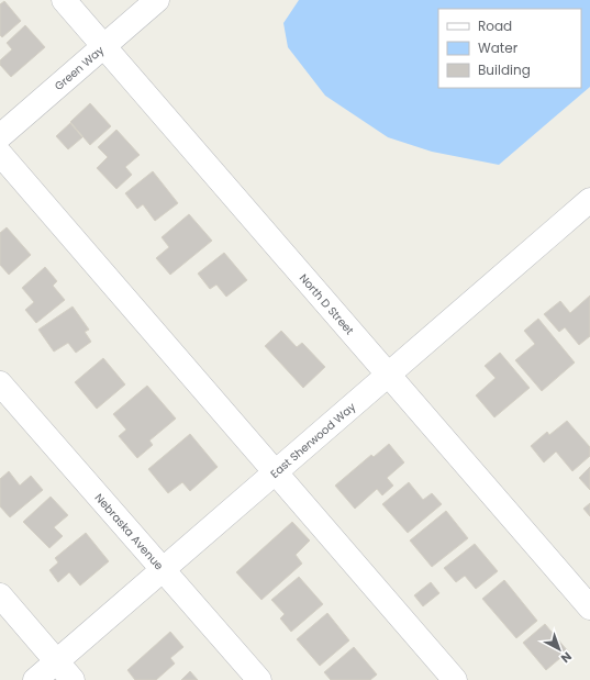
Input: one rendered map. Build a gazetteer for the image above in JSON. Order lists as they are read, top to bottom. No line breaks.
{"streets":{"street":["Green Way","North D Street","East Sherwood Way","Nebraska Avenue"]},"crossings":[["Green Way","North D Street"],["North D Street","East Sherwood Way"],["East Sherwood Way","Nebraska Avenue"]],"legend":["Road","Water","Building"],"north":"bottom right"}
